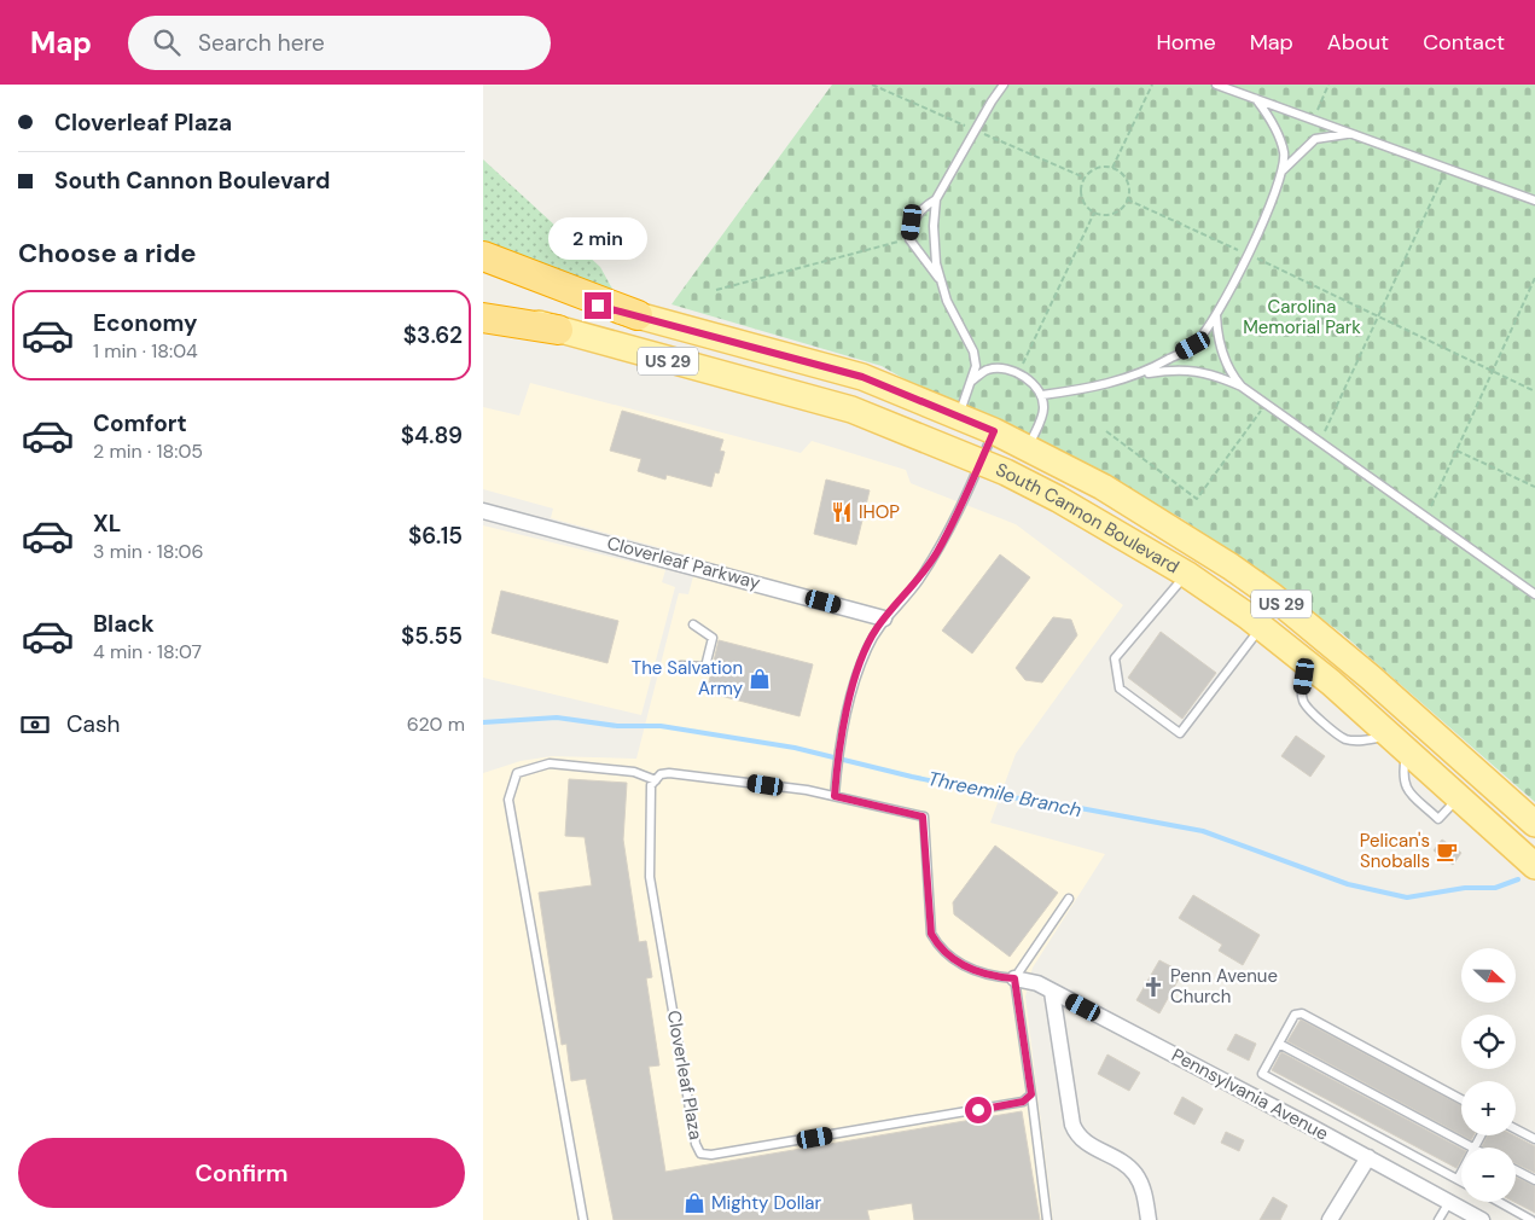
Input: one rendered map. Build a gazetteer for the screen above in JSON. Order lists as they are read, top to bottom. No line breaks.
{"streets":{"main road":["US 29","South Cannon Boulevard"],"street":["Cloverleaf Parkway","Pennsylvania Avenue"],"lane":["Cloverleaf Plaza"]},"water":["Threemile Branch"],"parks":["Carolina Memorial Park"],"places":{"restaurant":["IHOP"],"shop":["The Salvation Army","Mighty Dollar"],"cafe":["Pelican's Snoballs"],"church":["Penn Avenue Church"]},"north":"right","page":{"header":"Map","search":"Search here","nav":["Home","Map","About","Contact"],"banner":["Cloverleaf Plaza","South Cannon Boulevard"],"heading":"Choose a ride","bubble":"2 min","list":[{"name":"Economy","note":"1 min · 18:04","value":"$3.62"},{"name":"Comfort","note":"2 min · 18:05","value":"$4.89"},{"name":"XL","note":"3 min · 18:06","value":"$6.15"},{"name":"Black","note":"4 min · 18:07","value":"$5.55"}],"pay":["Cash","620 m"],"map_buttons":["+","−"],"buttons":"Confirm"}}
